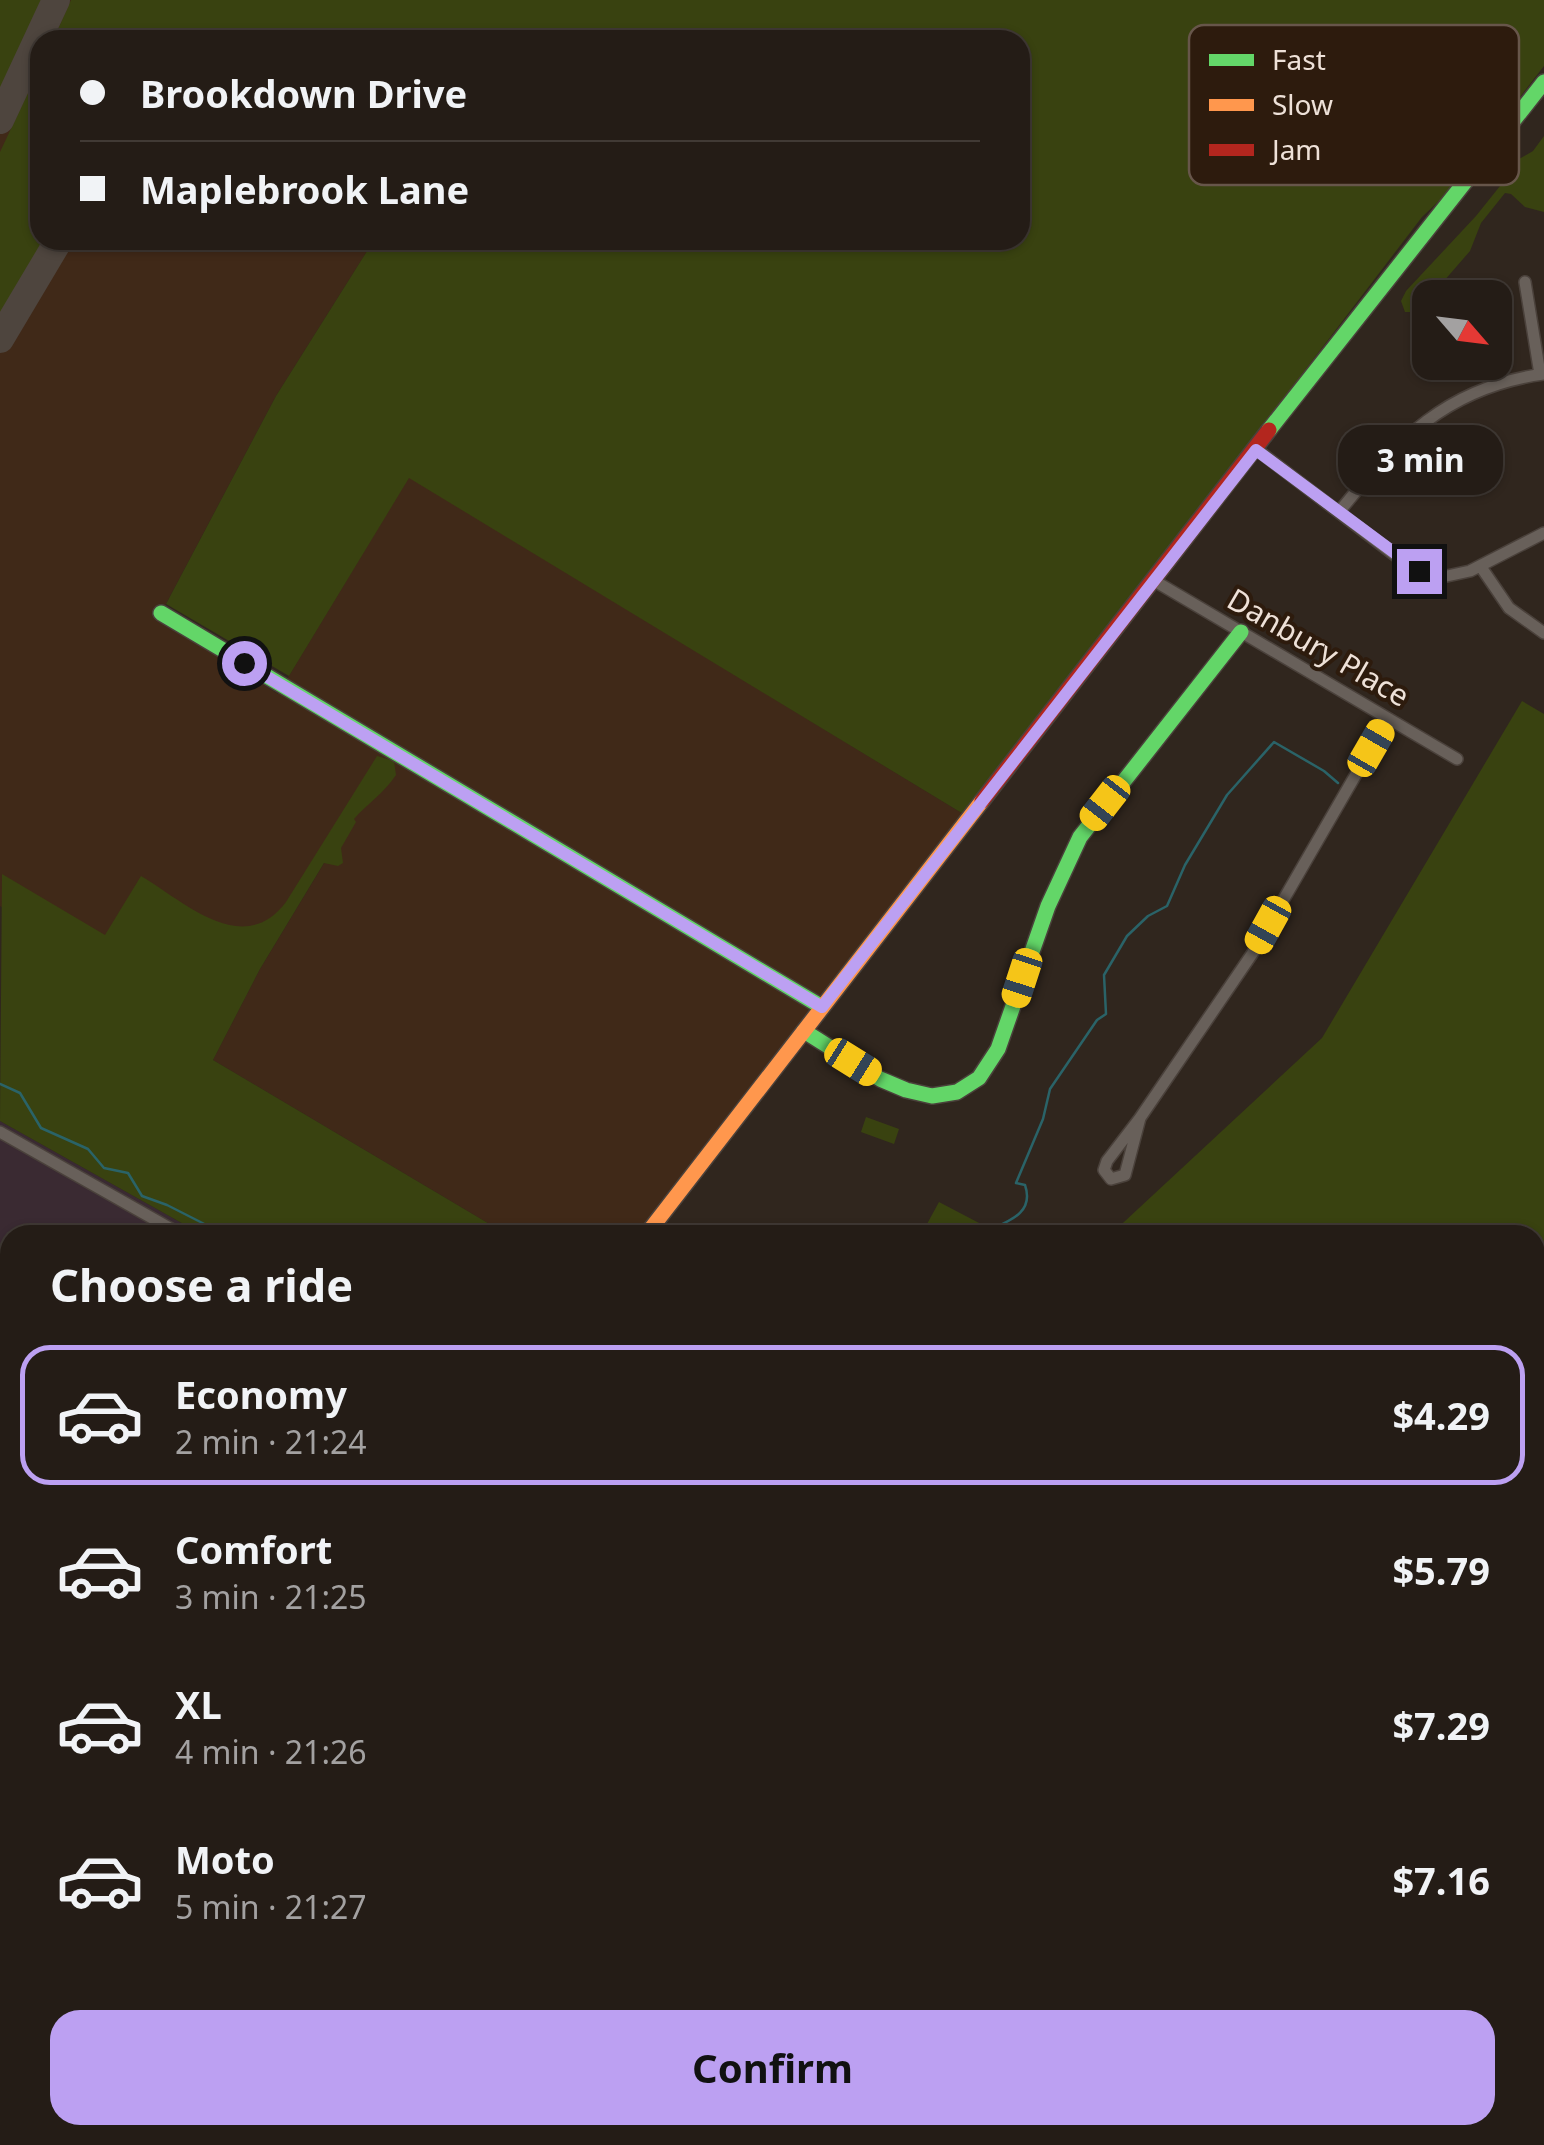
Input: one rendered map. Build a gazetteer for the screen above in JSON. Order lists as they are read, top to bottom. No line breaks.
{"streets":{"street":["Danbury Place"]},"legend":["Fast","Slow","Jam"],"north":"bottom right","page":{"banner":["Brookdown Drive","Maplebrook Lane"],"bubble":"3 min","heading":"Choose a ride","list":[{"name":"Economy","note":"2 min · 21:24","value":"$4.29"},{"name":"Comfort","note":"3 min · 21:25","value":"$5.79"},{"name":"XL","note":"4 min · 21:26","value":"$7.29"},{"name":"Moto","note":"5 min · 21:27","value":"$7.16"}],"buttons":"Confirm"}}
